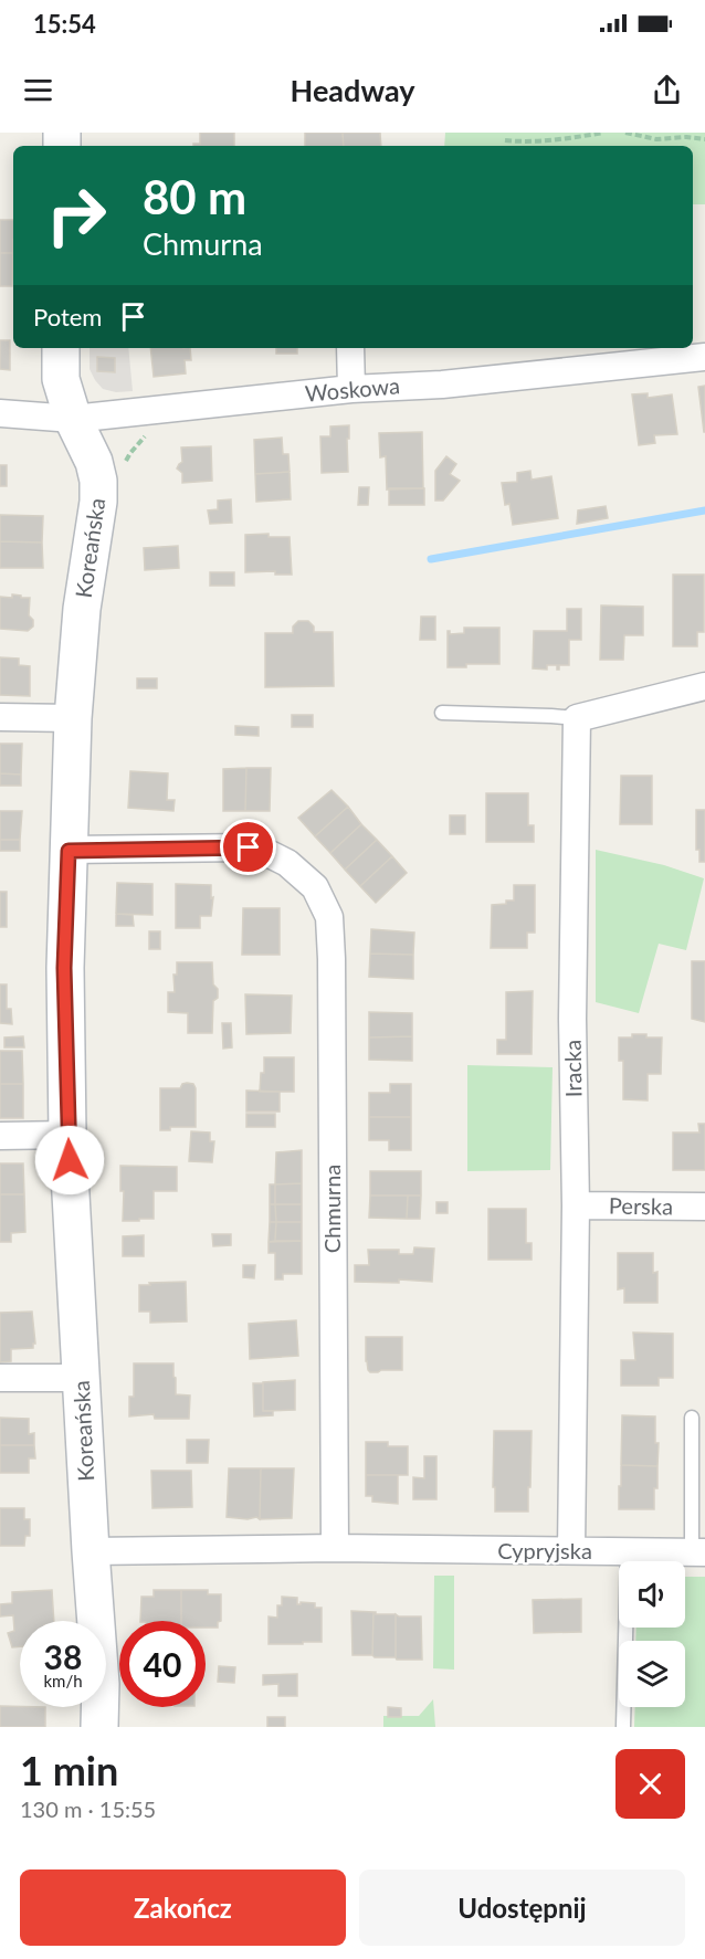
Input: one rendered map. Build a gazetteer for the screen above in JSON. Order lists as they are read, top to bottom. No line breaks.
{"streets":{"street":["Woskowa","Koreańska","Iracka","Perska","Chmurna","Cypryjska"]},"crossings":[["Woskowa","Koreańska"],["Koreańska","Chmurna"],["Iracka","Perska"],["Iracka","Cypryjska"],["Chmurna","Cypryjska"]],"page":{"status":"15:54","header":"Headway","turn":["80 m","Chmurna"],"then":"Potem","speed":"38 km/h","limit":"40","heading":["1 min","130 m · 15:55"],"buttons":["Zakończ","Udostępnij"]}}
